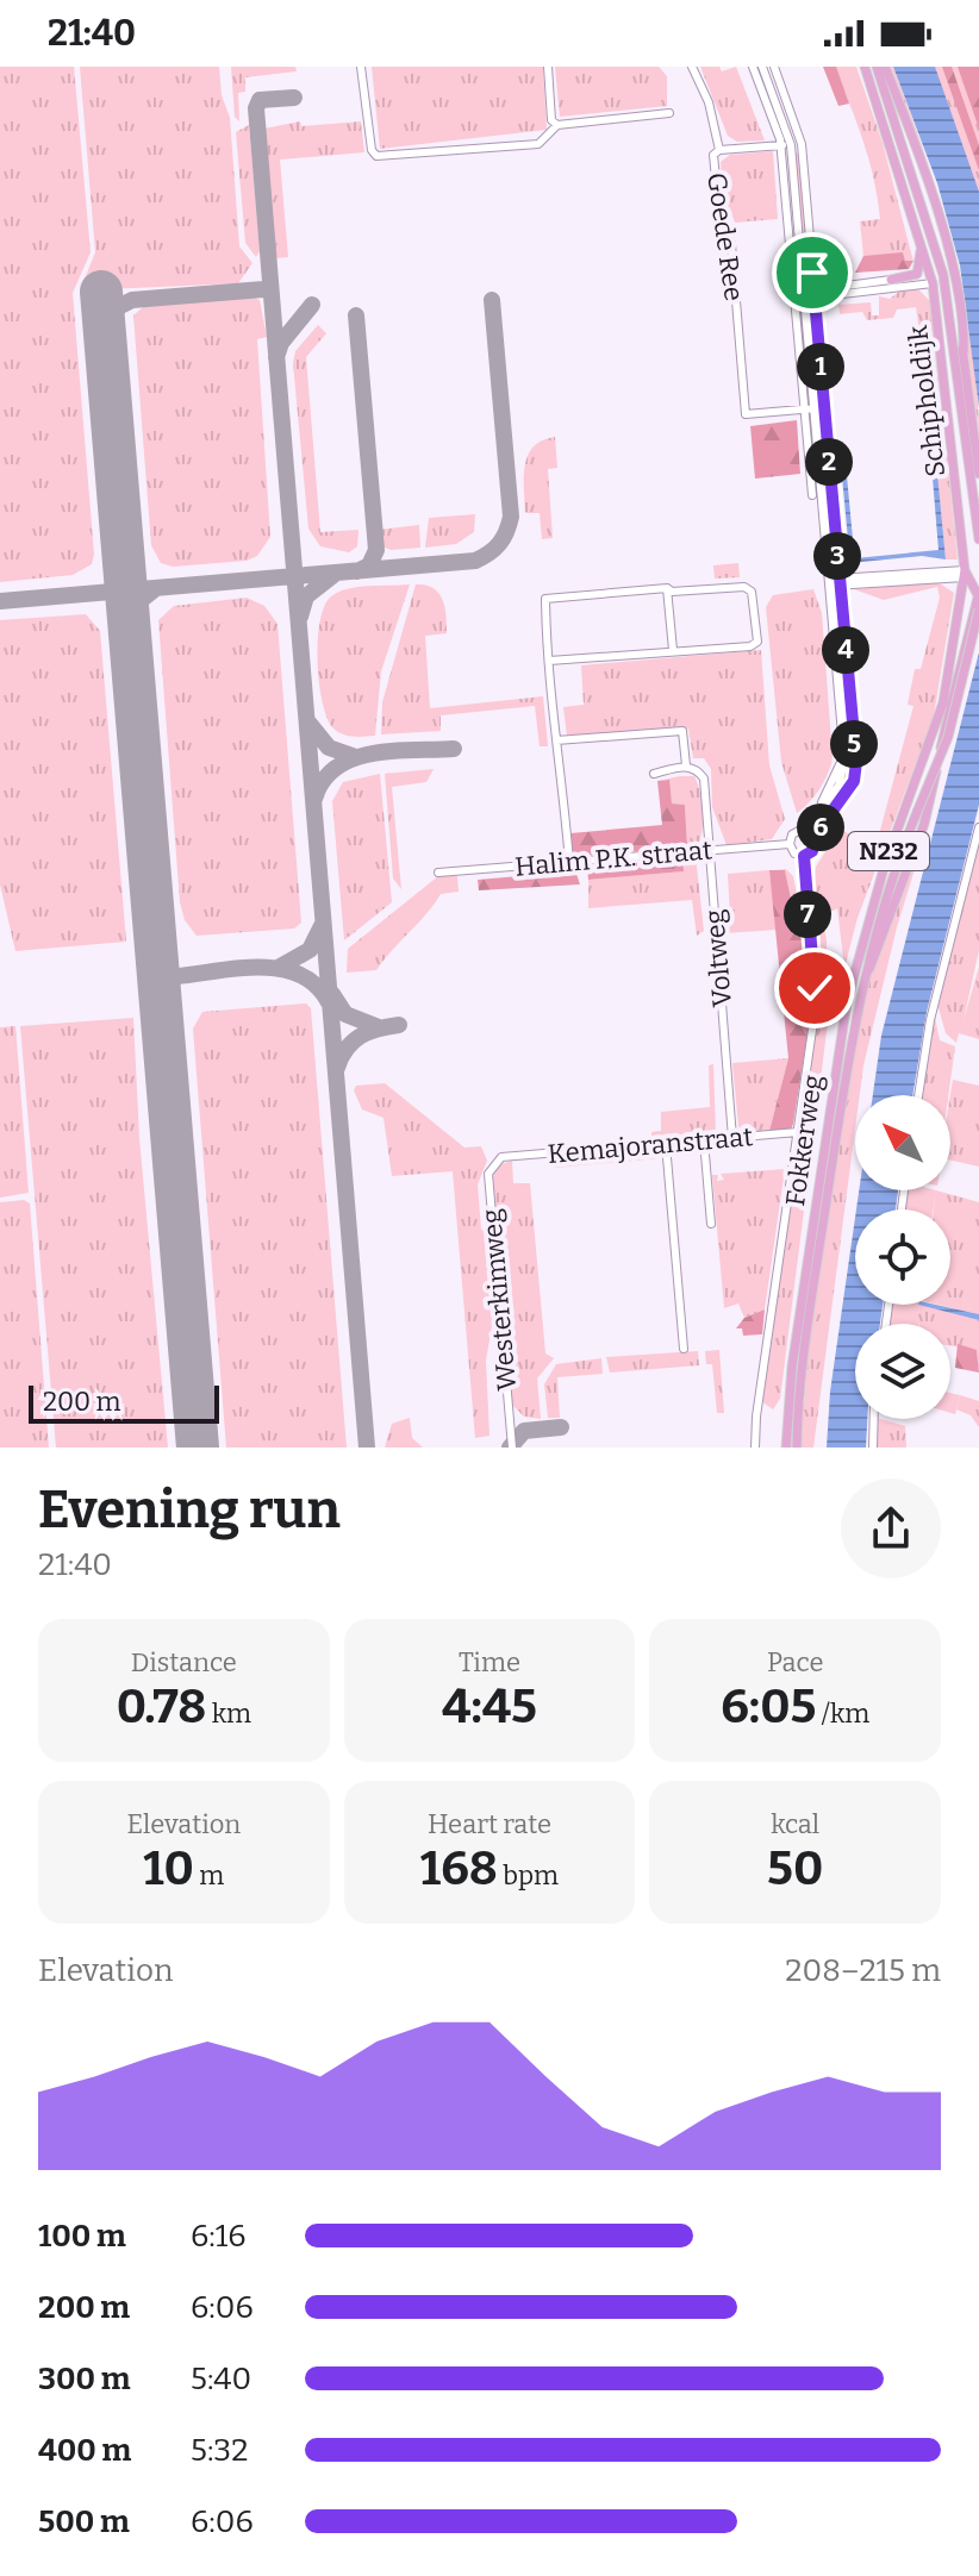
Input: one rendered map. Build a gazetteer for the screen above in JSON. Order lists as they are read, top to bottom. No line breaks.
{"streets":{"main road":["Schipholdijk","N232","Fokkerweg"],"street":["Goede Ree","Halim P.K. straat","Voltweg","Kemajoranstraat","Westerkimweg"]},"crossings":[["Schipholdijk","N232"],["Schipholdijk","Fokkerweg"],["N232","Fokkerweg"],["Halim P.K. straat","Voltweg"],["Voltweg","Kemajoranstraat"],["Kemajoranstraat","Westerkimweg"]],"scale_bar":"200 m","north":"top left","page":{"status":"21:40","pins":["1","2","3","4","5","6","7"],"scale":"200 m","heading":["Evening run","21:40"],"stats":[["Distance","0.78 km"],["Time","4:45"],["Pace","6:05 /km"],["Elevation","10 m"],["Heart rate","168 bpm"],["kcal","50"]],"chart":["Elevation","208–215 m"],"list":[{"name":"100 m","note":"6:16"},{"name":"200 m","note":"6:06"},{"name":"300 m","note":"5:40"},{"name":"400 m","note":"5:32"},{"name":"500 m","note":"6:06"}]}}
